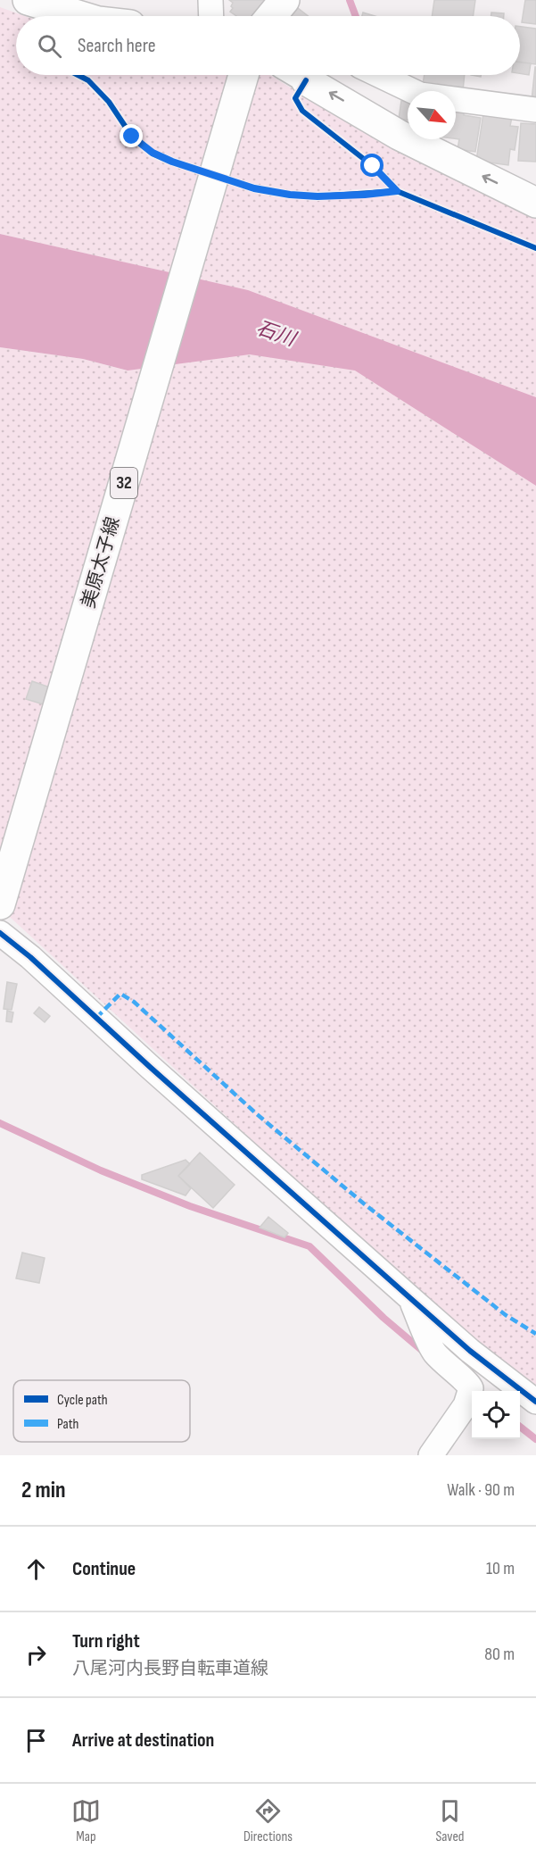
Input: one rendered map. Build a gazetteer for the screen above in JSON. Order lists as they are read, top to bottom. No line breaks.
{"streets":{"main road":["32","美原太子線"]},"water":["石川"],"legend":["Cycle path","Path"],"north":"bottom right","page":{"search":"Search here","heading":["2 min","Walk · 90 m"],"list":[["Continue","10 m"],["Turn right","八尾河内長野自転車道線","80 m"],"Arrive at destination"],"nav":["Map","Directions","Saved"]}}
